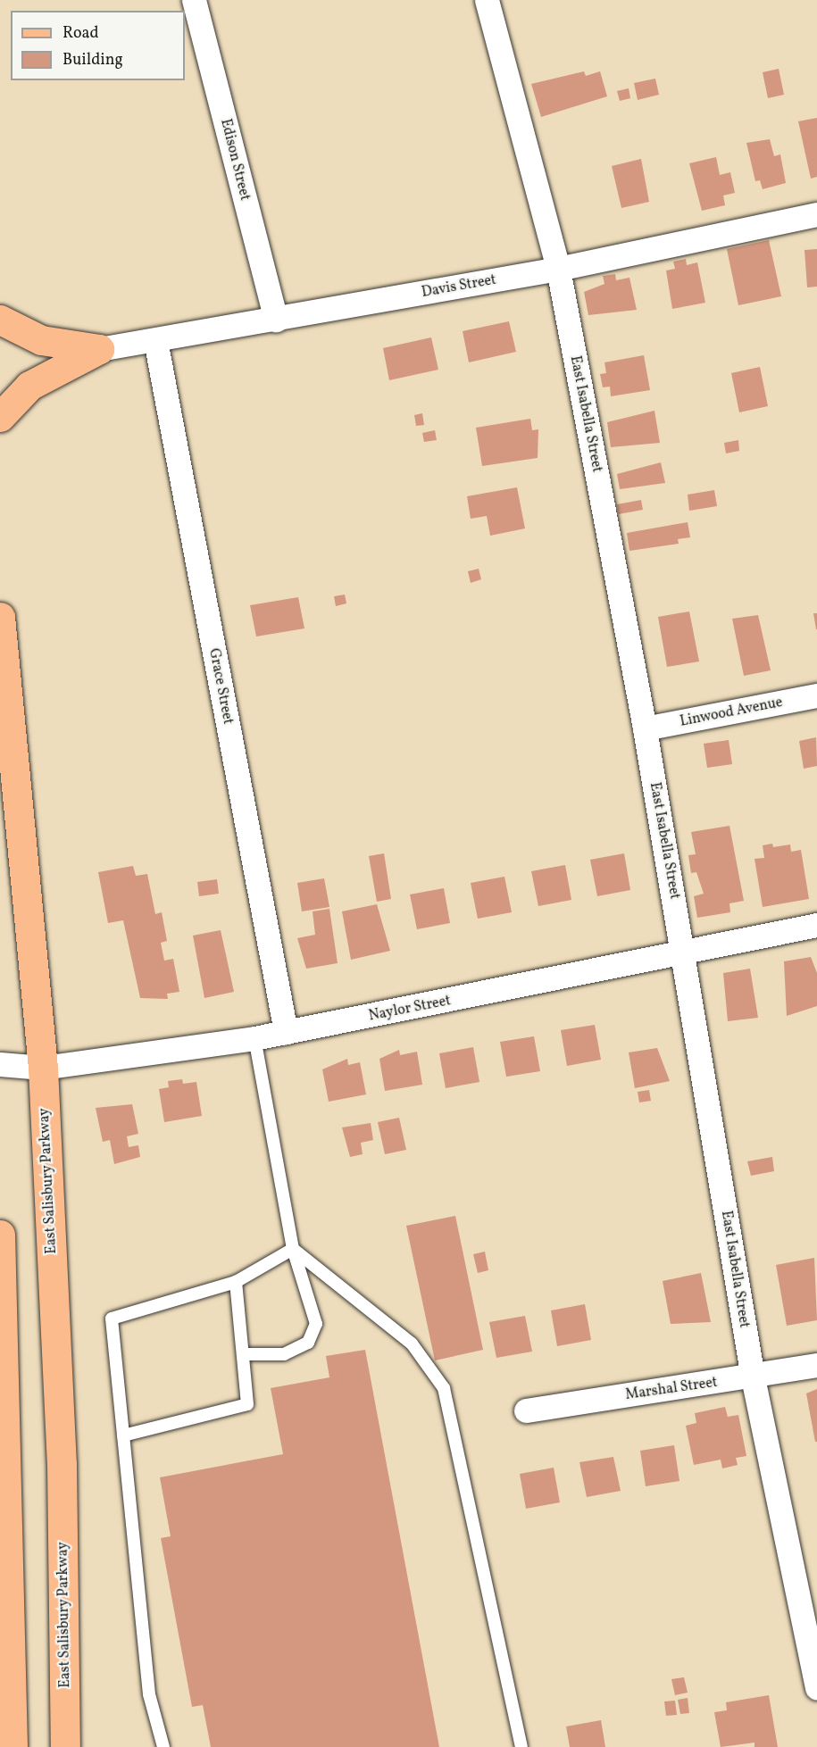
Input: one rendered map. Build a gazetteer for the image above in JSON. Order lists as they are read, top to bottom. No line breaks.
{"streets":{"main road":["East Salisbury Parkway"],"street":["Edison Street","Davis Street","East Isabella Street","Grace Street","Linwood Avenue","Naylor Street","Marshal Street"]},"crossings":[["Edison Street","Davis Street"],["Davis Street","East Isabella Street"],["Davis Street","Grace Street"],["East Isabella Street","Linwood Avenue"],["East Isabella Street","Naylor Street"],["East Isabella Street","Marshal Street"],["Grace Street","Naylor Street"],["Naylor Street","East Salisbury Parkway"]],"legend":["Road","Building"]}
